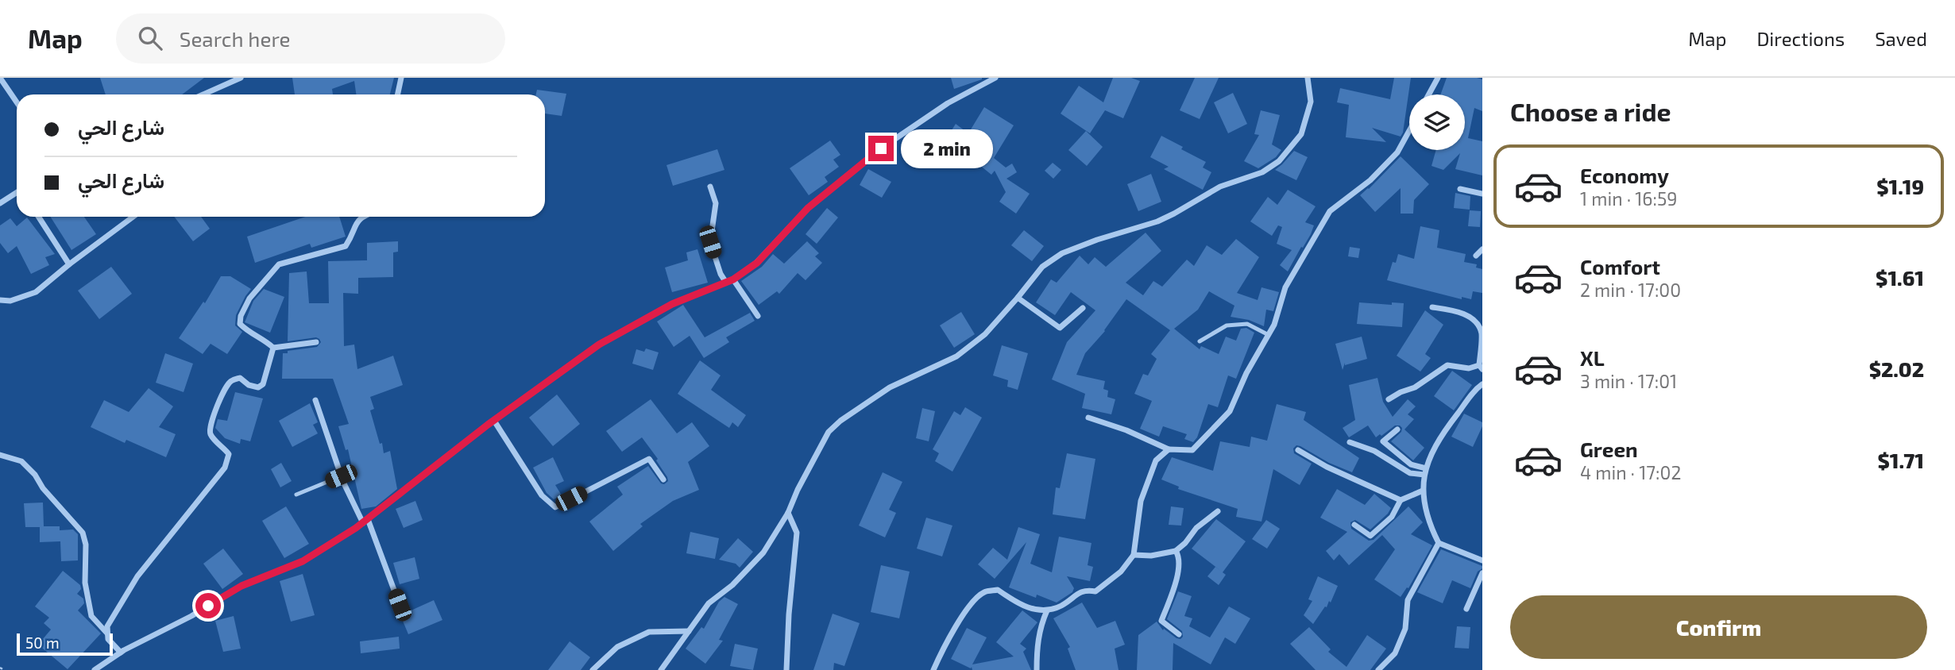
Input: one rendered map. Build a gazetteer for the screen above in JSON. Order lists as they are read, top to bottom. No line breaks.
{"scale_bar":"50 m","page":{"header":"Map","search":"Search here","nav":["Map","Directions","Saved"],"heading":"Choose a ride","banner":["شارع الحي","شارع الحي"],"bubble":"2 min","list":[{"name":"Economy","note":"1 min · 16:59","value":"$1.19"},{"name":"Comfort","note":"2 min · 17:00","value":"$1.61"},{"name":"XL","note":"3 min · 17:01","value":"$2.02"},{"name":"Green","note":"4 min · 17:02","value":"$1.71"}],"buttons":"Confirm","scale":"50 m"}}
